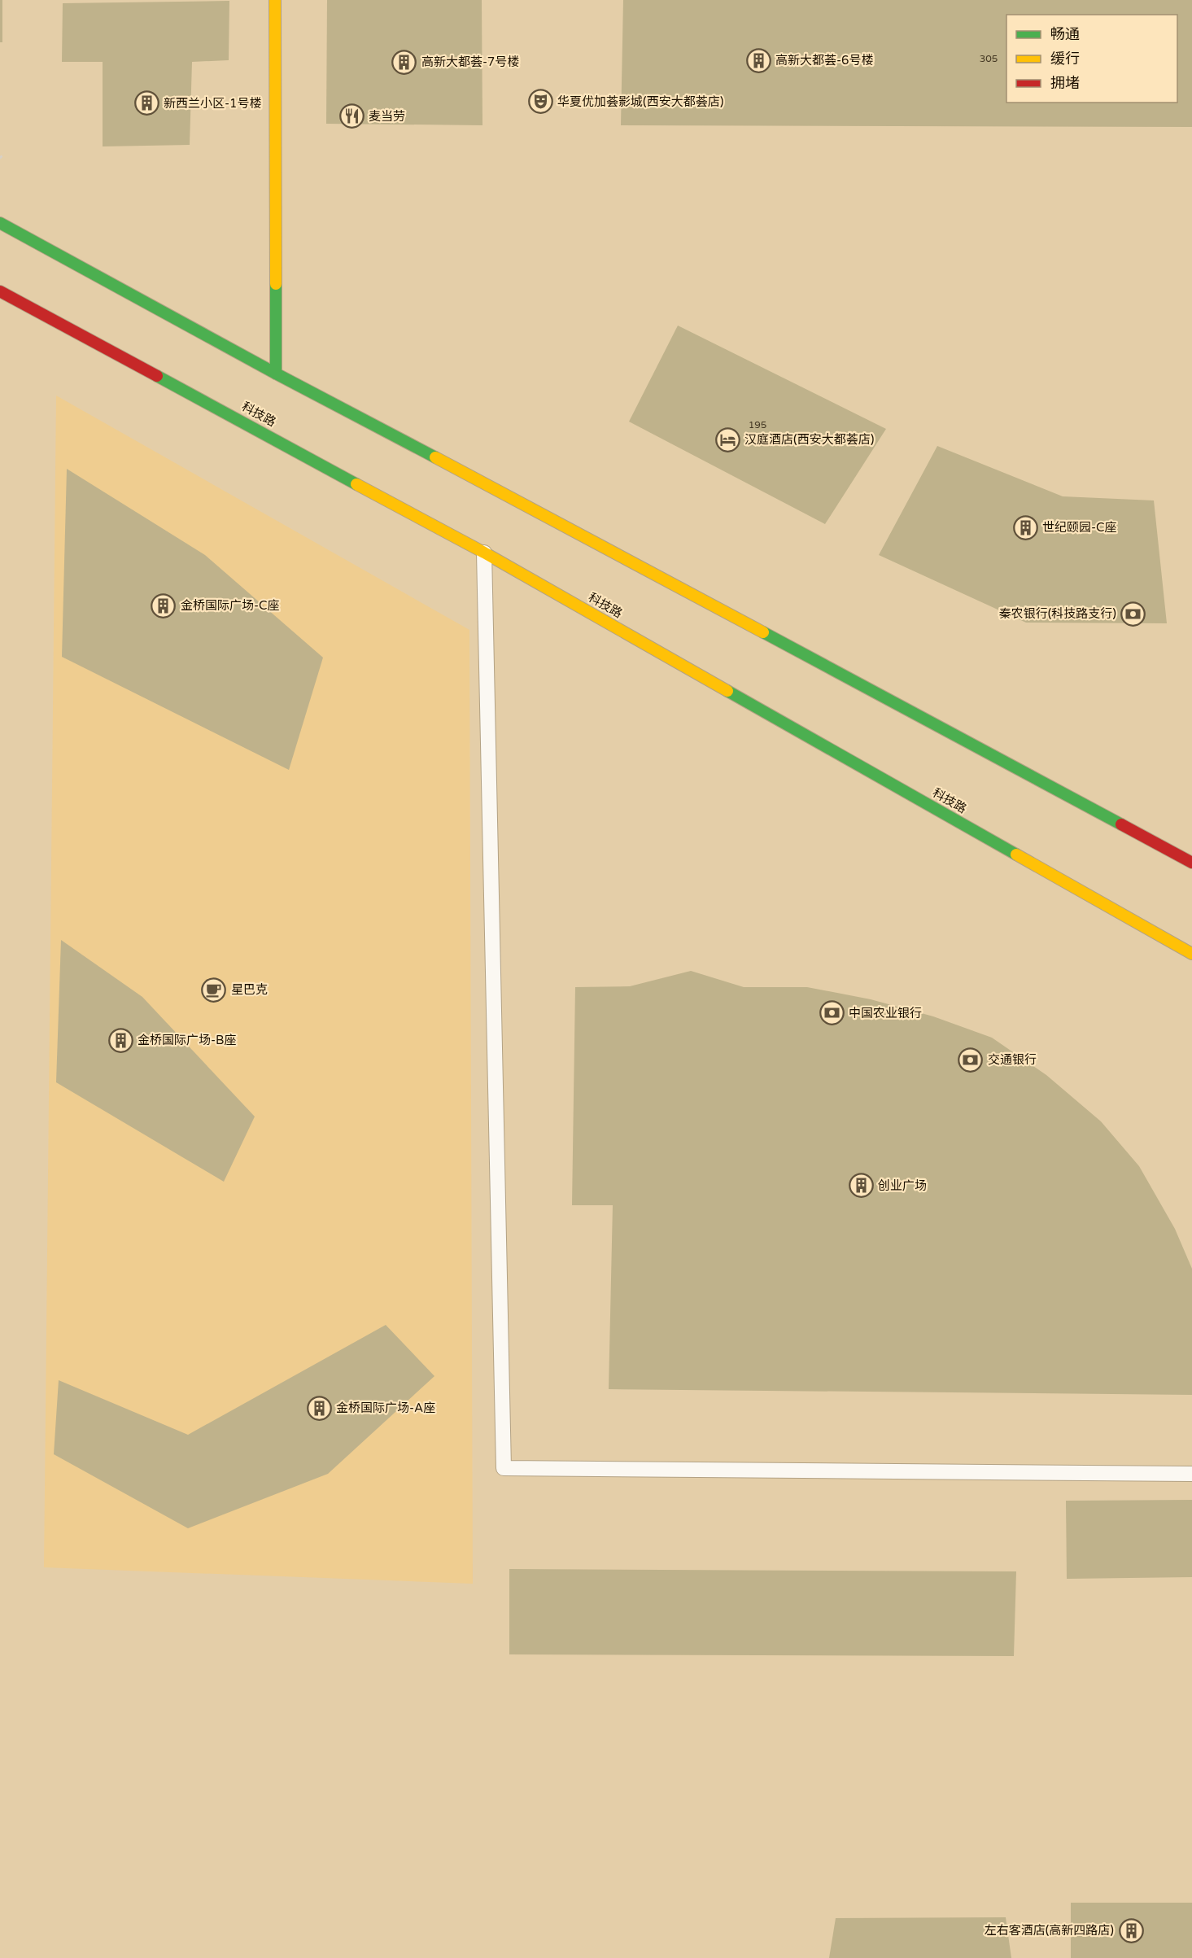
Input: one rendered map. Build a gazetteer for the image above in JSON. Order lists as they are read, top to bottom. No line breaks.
{"streets":{"main road":["科技路"]},"places":{"building":["高新大都荟-6号楼","高新大都荟-7号楼","新西兰小区-1号楼","世纪颐园-C座","金桥国际广场-C座","金桥国际广场-B座","创业广场","金桥国际广场-A座","左右客酒店(高新四路店)"],"theatre":["华夏优加荟影城(西安大都荟店)"],"restaurant":["麦当劳"],"hotel":["汉庭酒店(西安大都荟店)"],"bank":["秦农银行(科技路支行)","中国农业银行","交通银行"],"cafe":["星巴克"]},"house_numbers":["305","195"],"legend":["畅通","缓行","拥堵"]}
